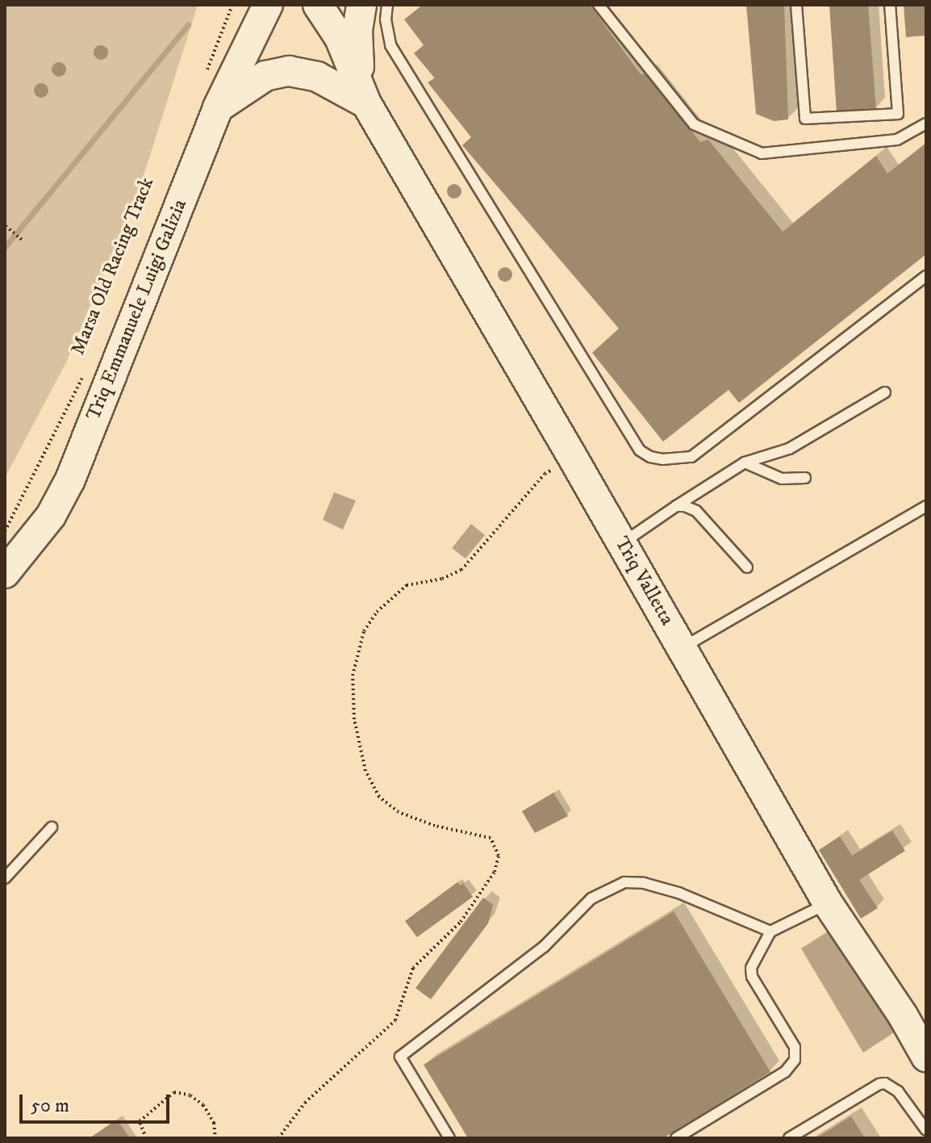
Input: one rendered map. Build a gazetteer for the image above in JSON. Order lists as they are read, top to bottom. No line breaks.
{"streets":{"street":["Triq Emmanuele Luigi Galizia","Triq Valletta"],"path":["Marsa Old Racing Track"]},"scale_bar":"50 m"}
